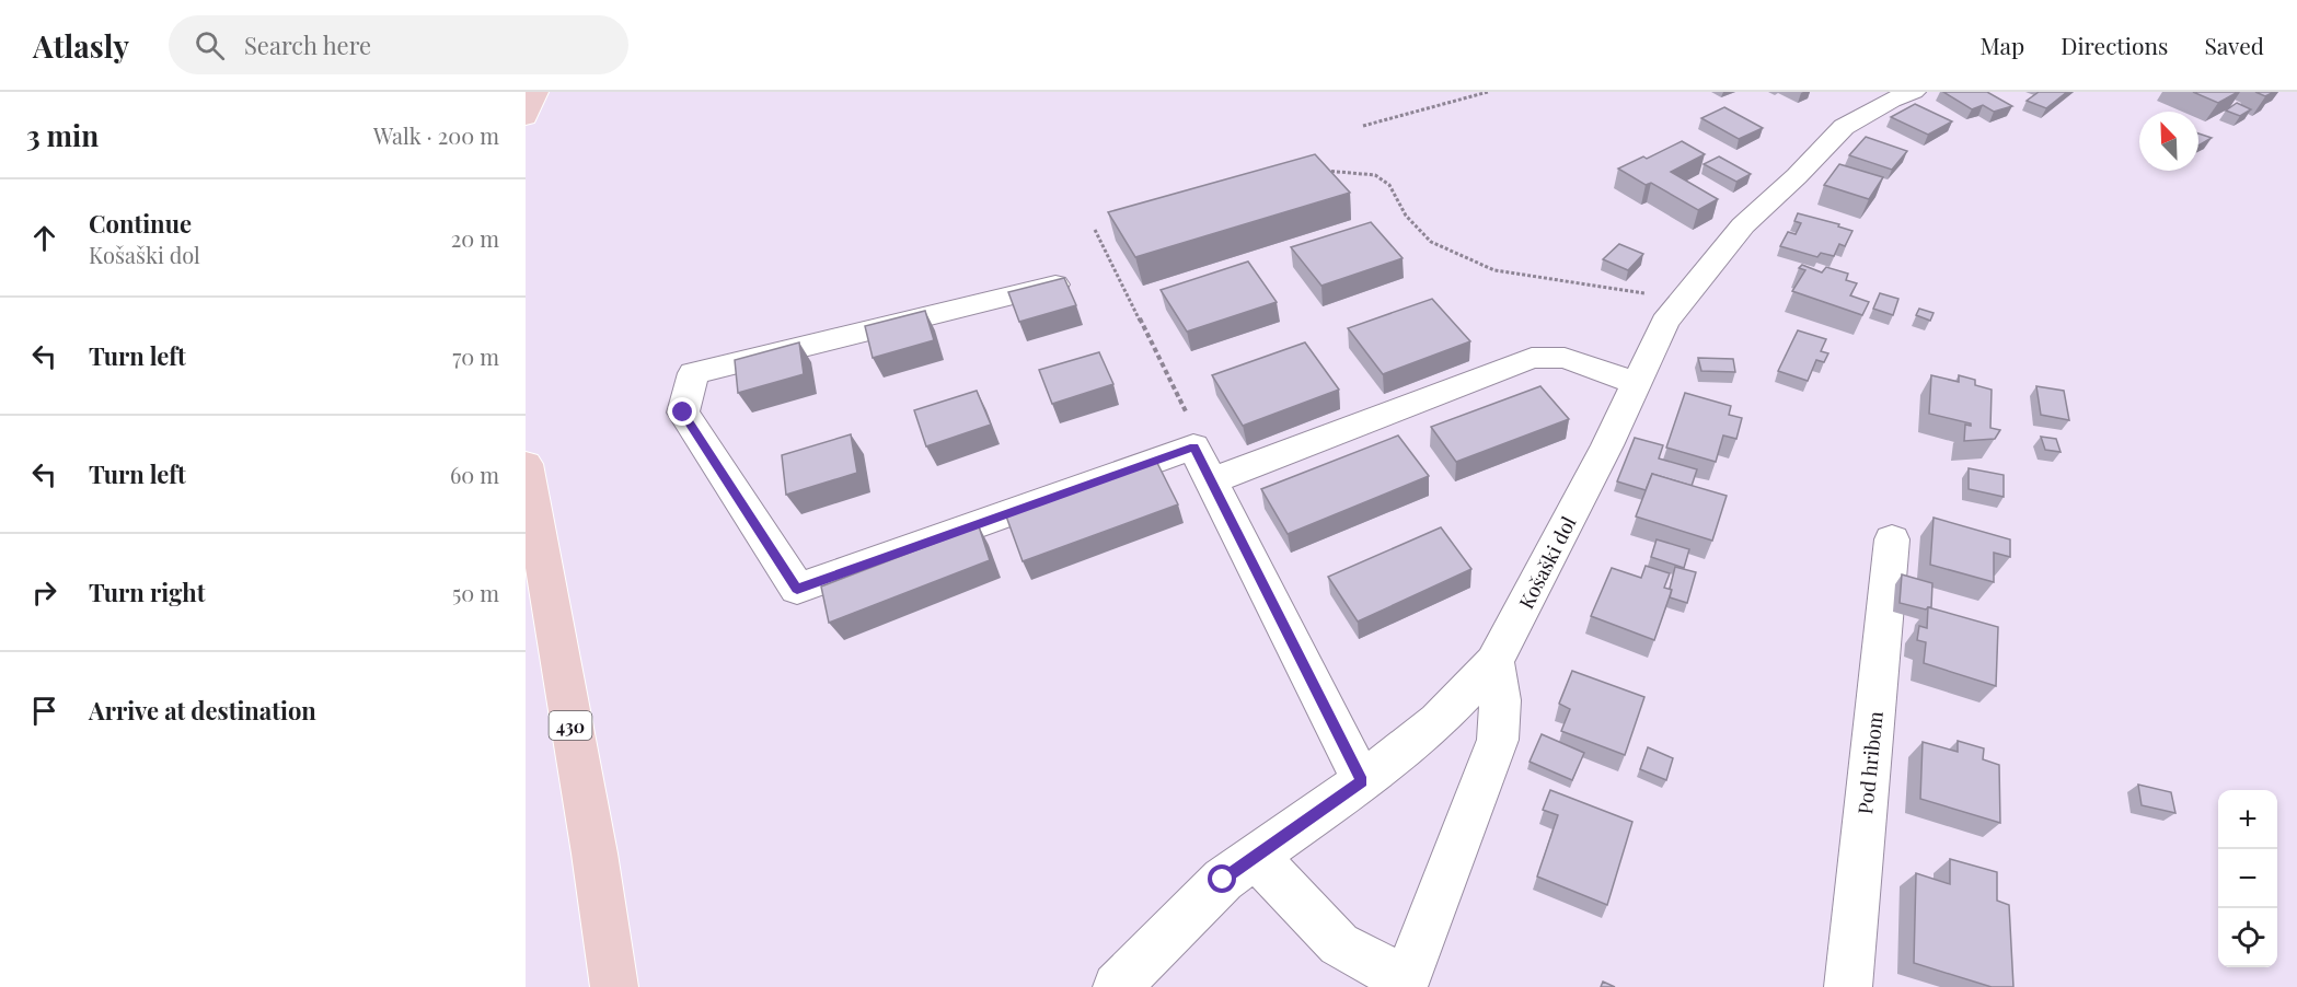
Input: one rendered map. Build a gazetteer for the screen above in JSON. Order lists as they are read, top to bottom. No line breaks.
{"streets":{"highway":["430"],"street":["Košaški dol","Pod hribom"]},"north":"top left","page":{"header":"Atlasly","search":"Search here","nav":["Map","Directions","Saved"],"heading":["3 min","Walk · 200 m"],"list":[["Continue","Košaški dol","20 m"],["Turn left","70 m"],["Turn left","60 m"],["Turn right","50 m"],"Arrive at destination"],"map_buttons":["+","−"]}}
